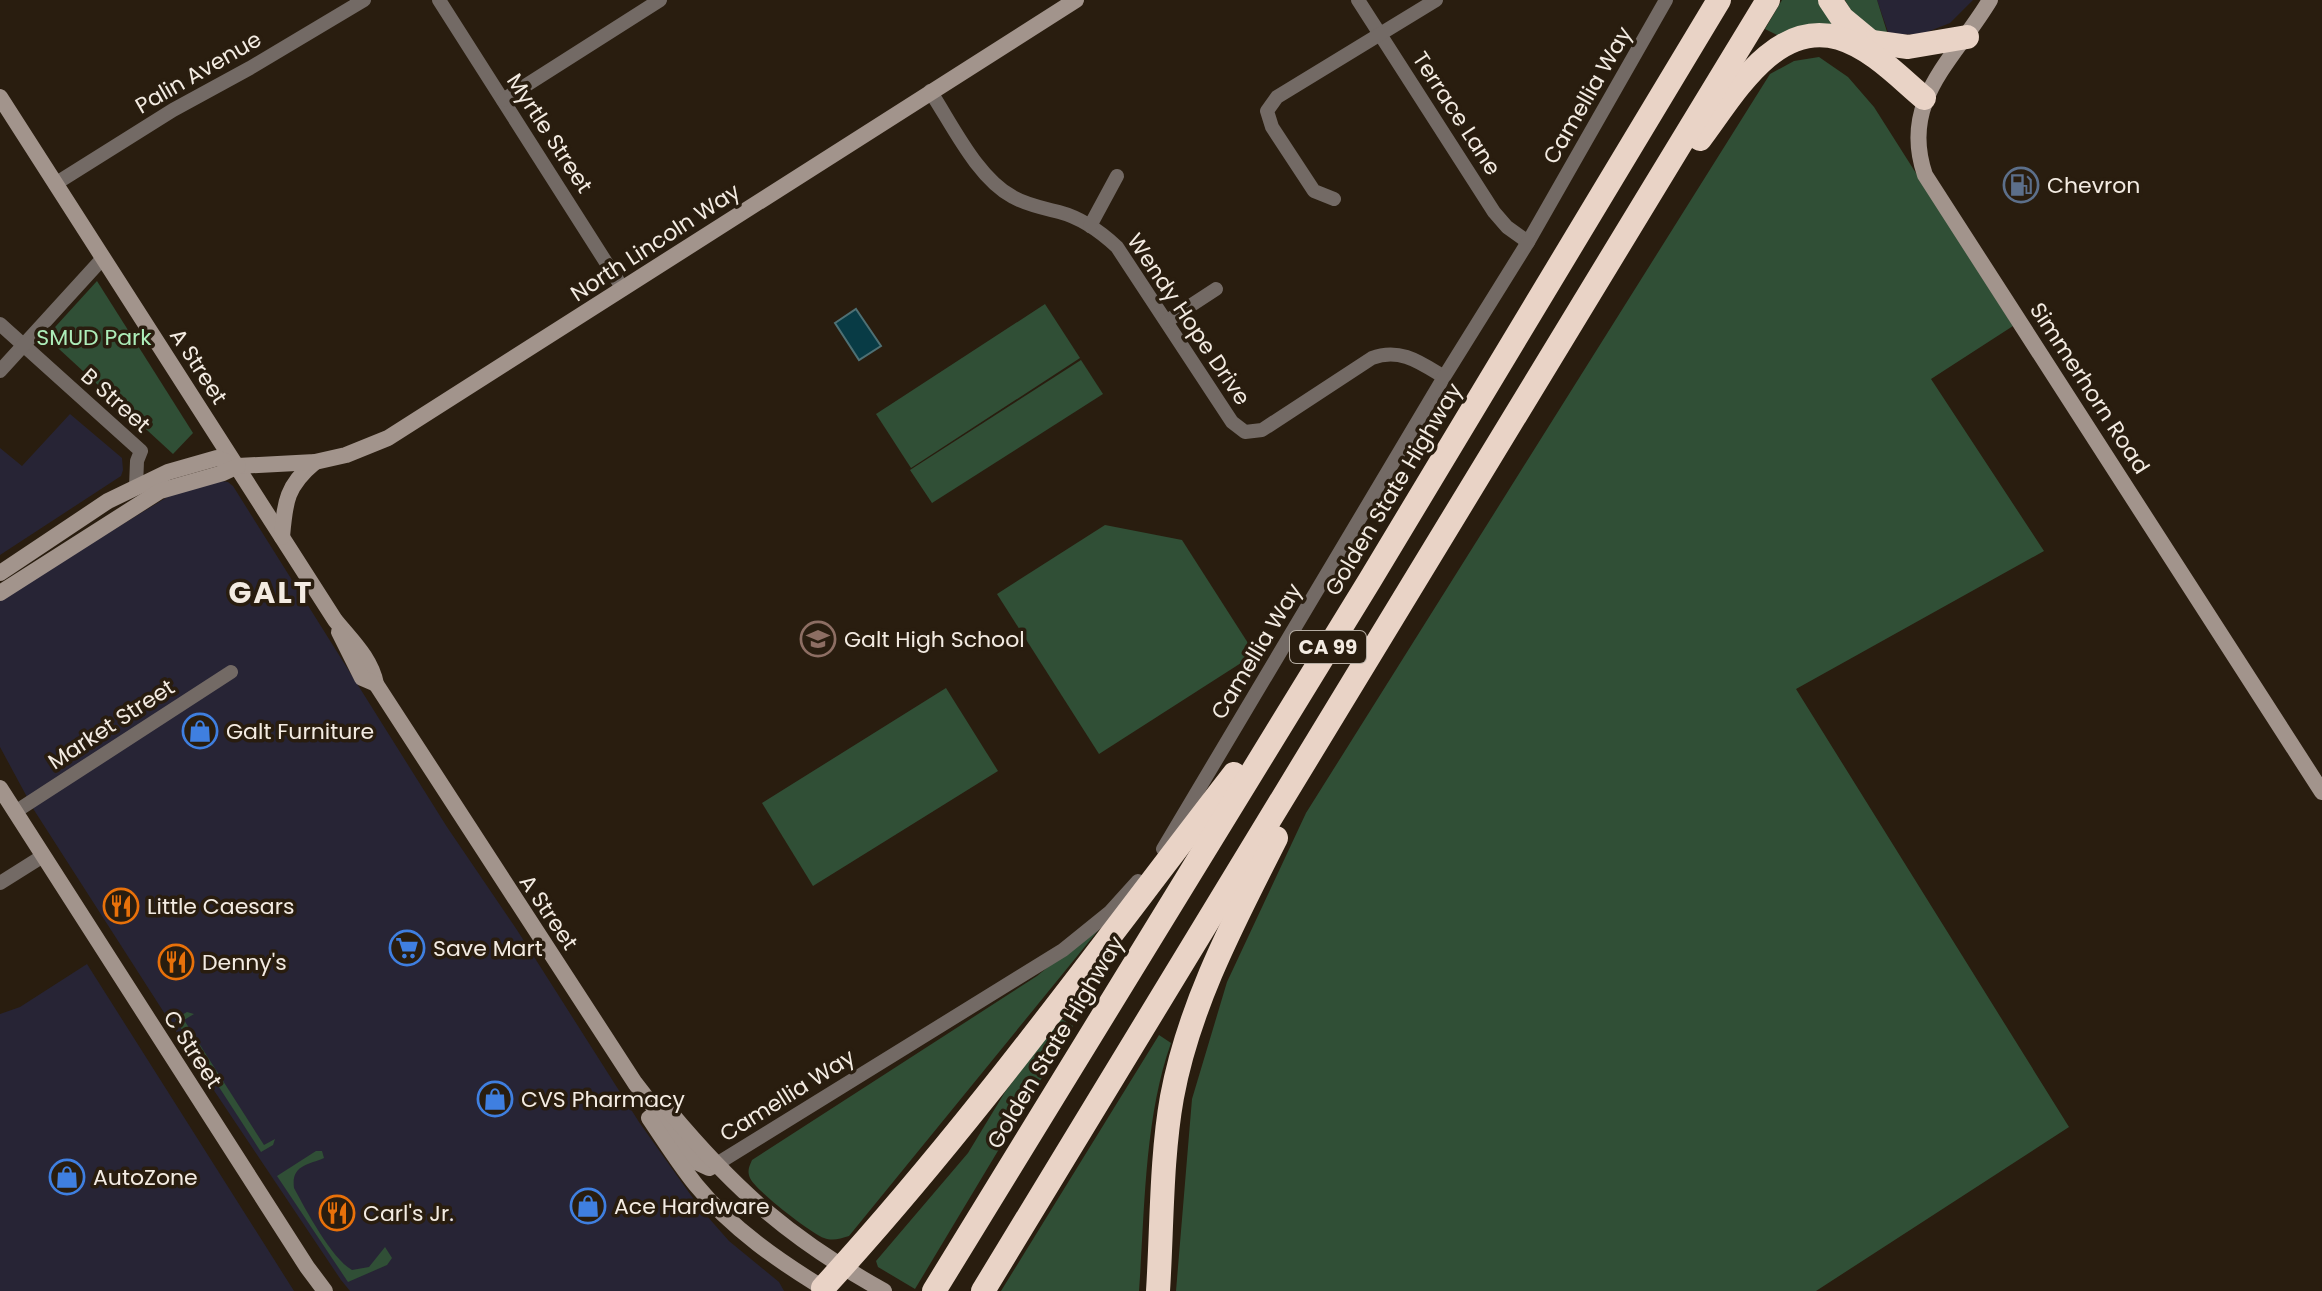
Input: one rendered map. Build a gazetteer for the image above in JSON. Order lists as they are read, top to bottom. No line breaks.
{"streets":{"highway":["Golden State Highway","CA 99"],"main road":["North Lincoln Way","A Street","Simmerhorn Road","C Street"],"street":["Palin Avenue","Camellia Way","Terrace Lane","Myrtle Street","Wendy Hope Drive","B Street","Market Street"]},"crossings":[["Palin Avenue","A Street"],["Camellia Way","Terrace Lane"],["Camellia Way","Wendy Hope Drive"],["Camellia Way","A Street"],["Myrtle Street","North Lincoln Way"],["North Lincoln Way","Wendy Hope Drive"],["North Lincoln Way","A Street"],["Market Street","C Street"]],"districts":["GALT"],"parks":["SMUD Park"],"places":{"fuel station":["Chevron"],"school or university":["Galt High School"],"shop":["Galt Furniture","CVS Pharmacy","AutoZone","Ace Hardware"],"restaurant":["Little Caesars","Denny's","Carl's Jr."],"supermarket":["Save Mart"]}}
